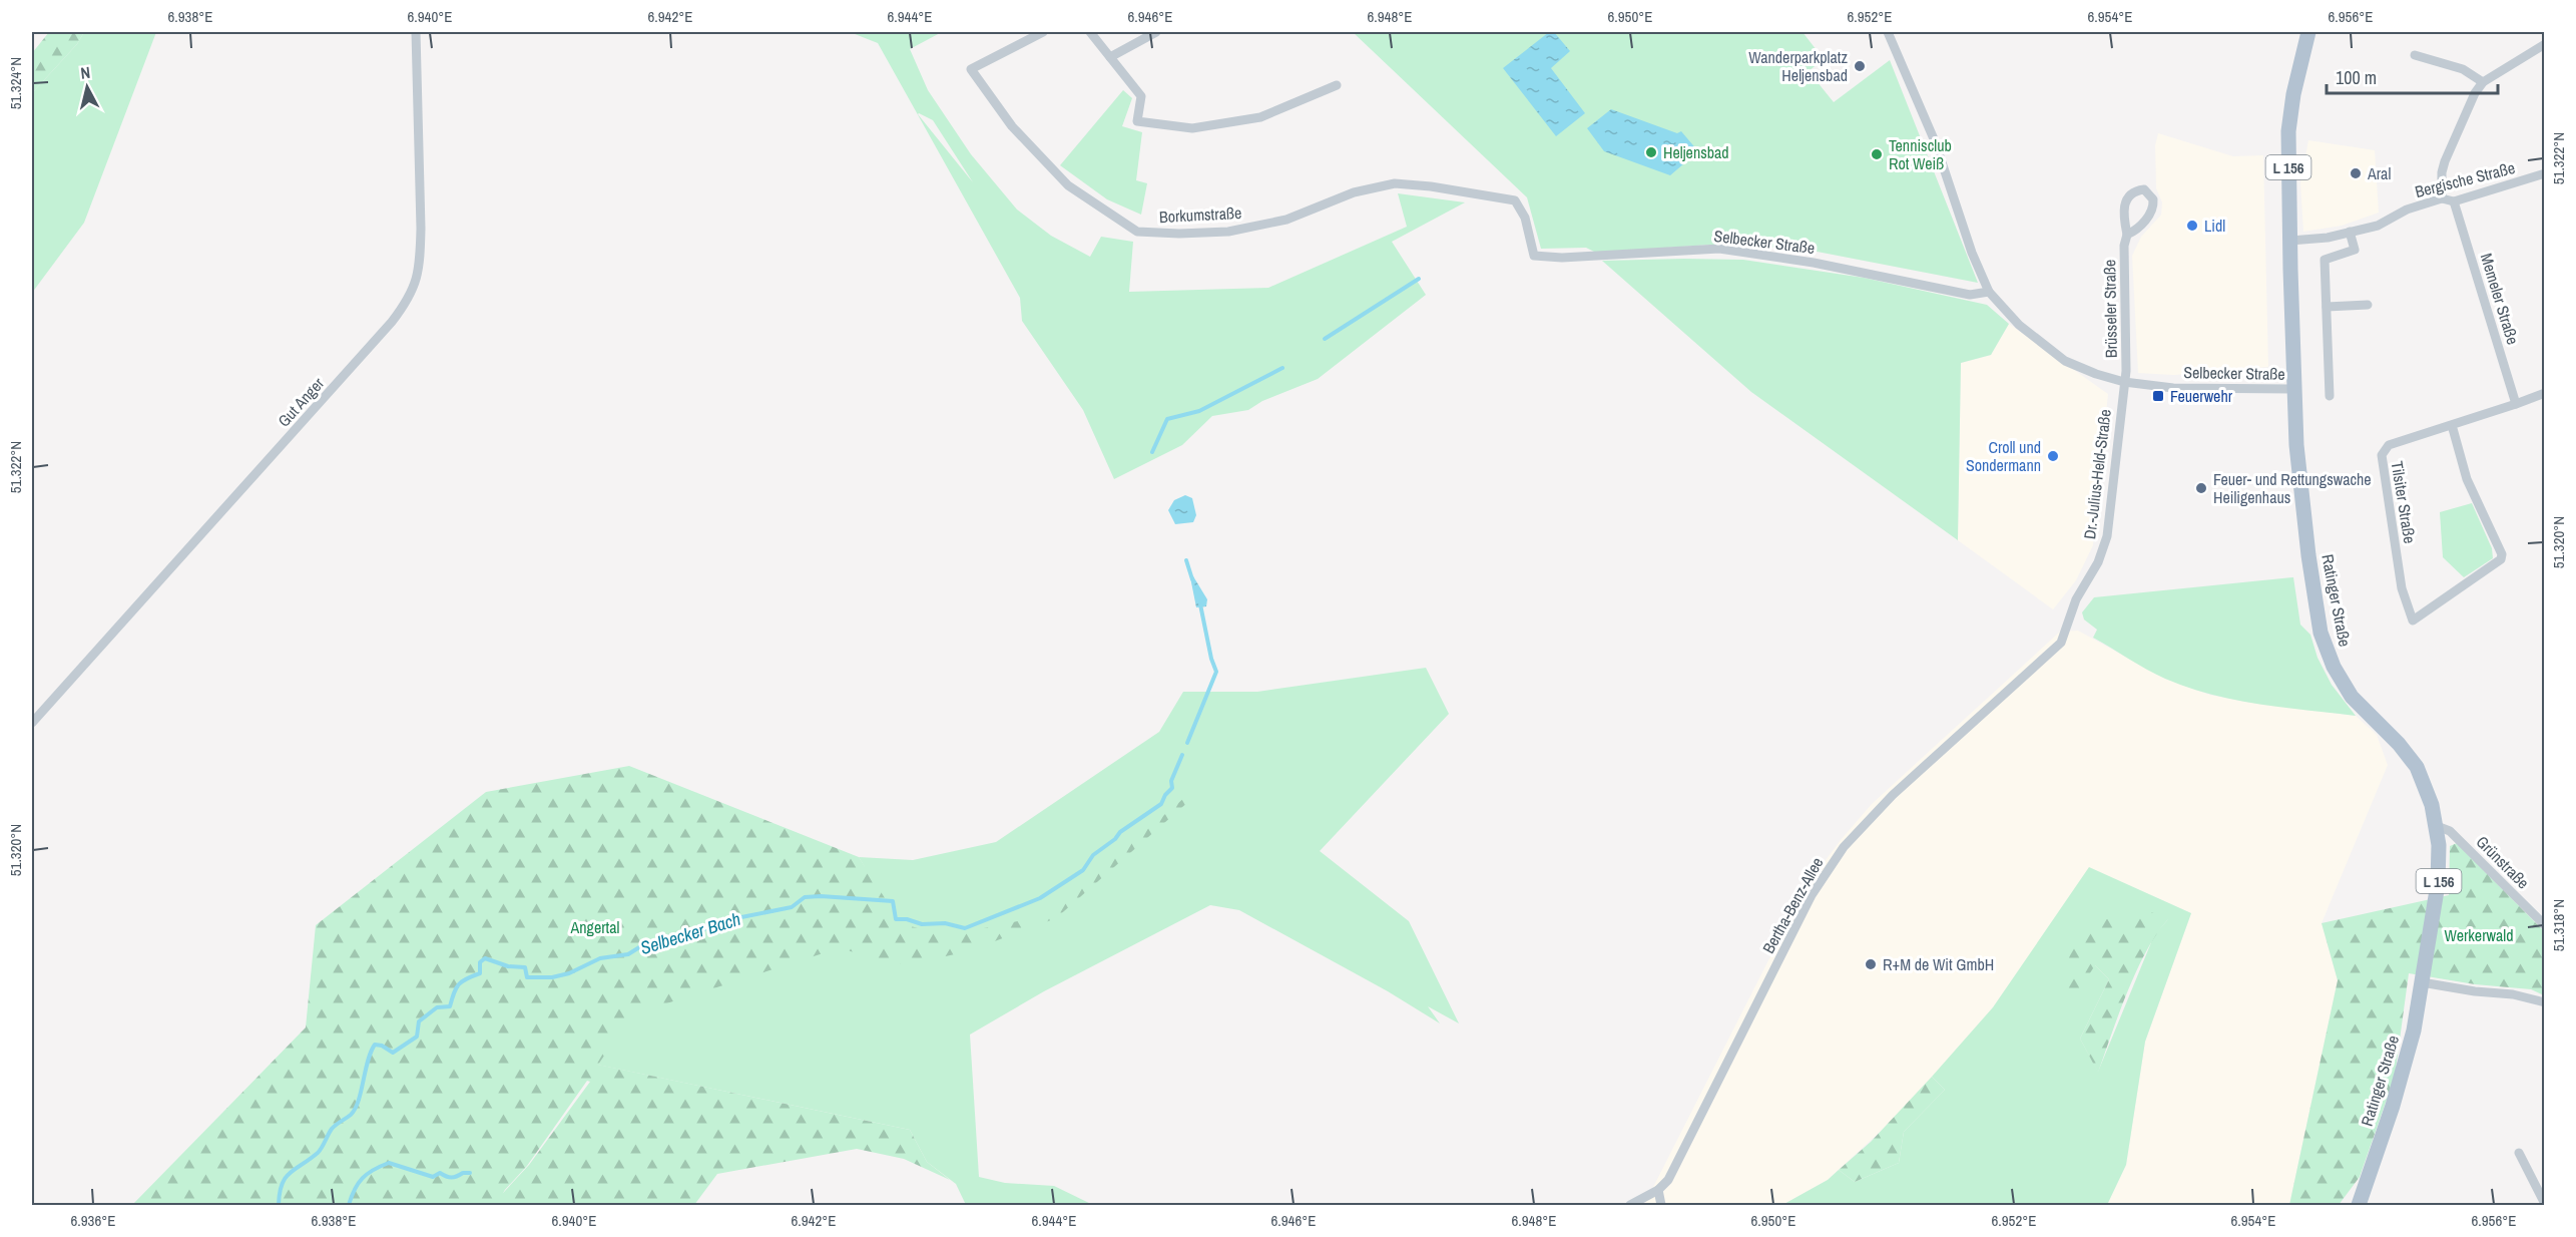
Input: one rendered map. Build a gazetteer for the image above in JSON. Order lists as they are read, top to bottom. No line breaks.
{"streets":{"main road":["L 156","Ratinger Straße"],"street":["Bergische Straße","Borkumstraße","Selbecker Straße","Memeler Straße","Brüsseler Straße","Gut Anger","Dr.-Julius-Held-Straße","Tilsiter Straße","Grünstraße","Bertha-Benz-Allee"]},"crossings":[["Bergische Straße","Memeler Straße"],["Bergische Straße","Ratinger Straße"],["Borkumstraße","Selbecker Straße"],["Selbecker Straße","Brüsseler Straße"],["Selbecker Straße","Dr.-Julius-Held-Straße"],["Selbecker Straße","Ratinger Straße"],["Memeler Straße","Tilsiter Straße"],["Brüsseler Straße","Dr.-Julius-Held-Straße"],["Dr.-Julius-Held-Straße","Bertha-Benz-Allee"],["Ratinger Straße","Grünstraße"]],"water":["Selbecker Bach"],"parks":["Angertal","Werkerwald"],"places":{"other":["Wanderparkplatz Heljensbad","Heljensbad","Tennisclub Rot Weiß","Aral","Lidl","Croll und Sondermann","Feuer- und Rettungswache Heiligenhaus","R+M de Wit GmbH"],"transit":["Feuerwehr"]},"scale_bar":"100 m","north":"top","coordinates":["6.938°E","6.940°E","6.942°E","6.944°E","6.946°E","6.948°E","6.950°E","6.952°E","6.954°E","6.956°E","51.324°N","51.322°N","51.320°N","51.318°N","6.936°E"]}
